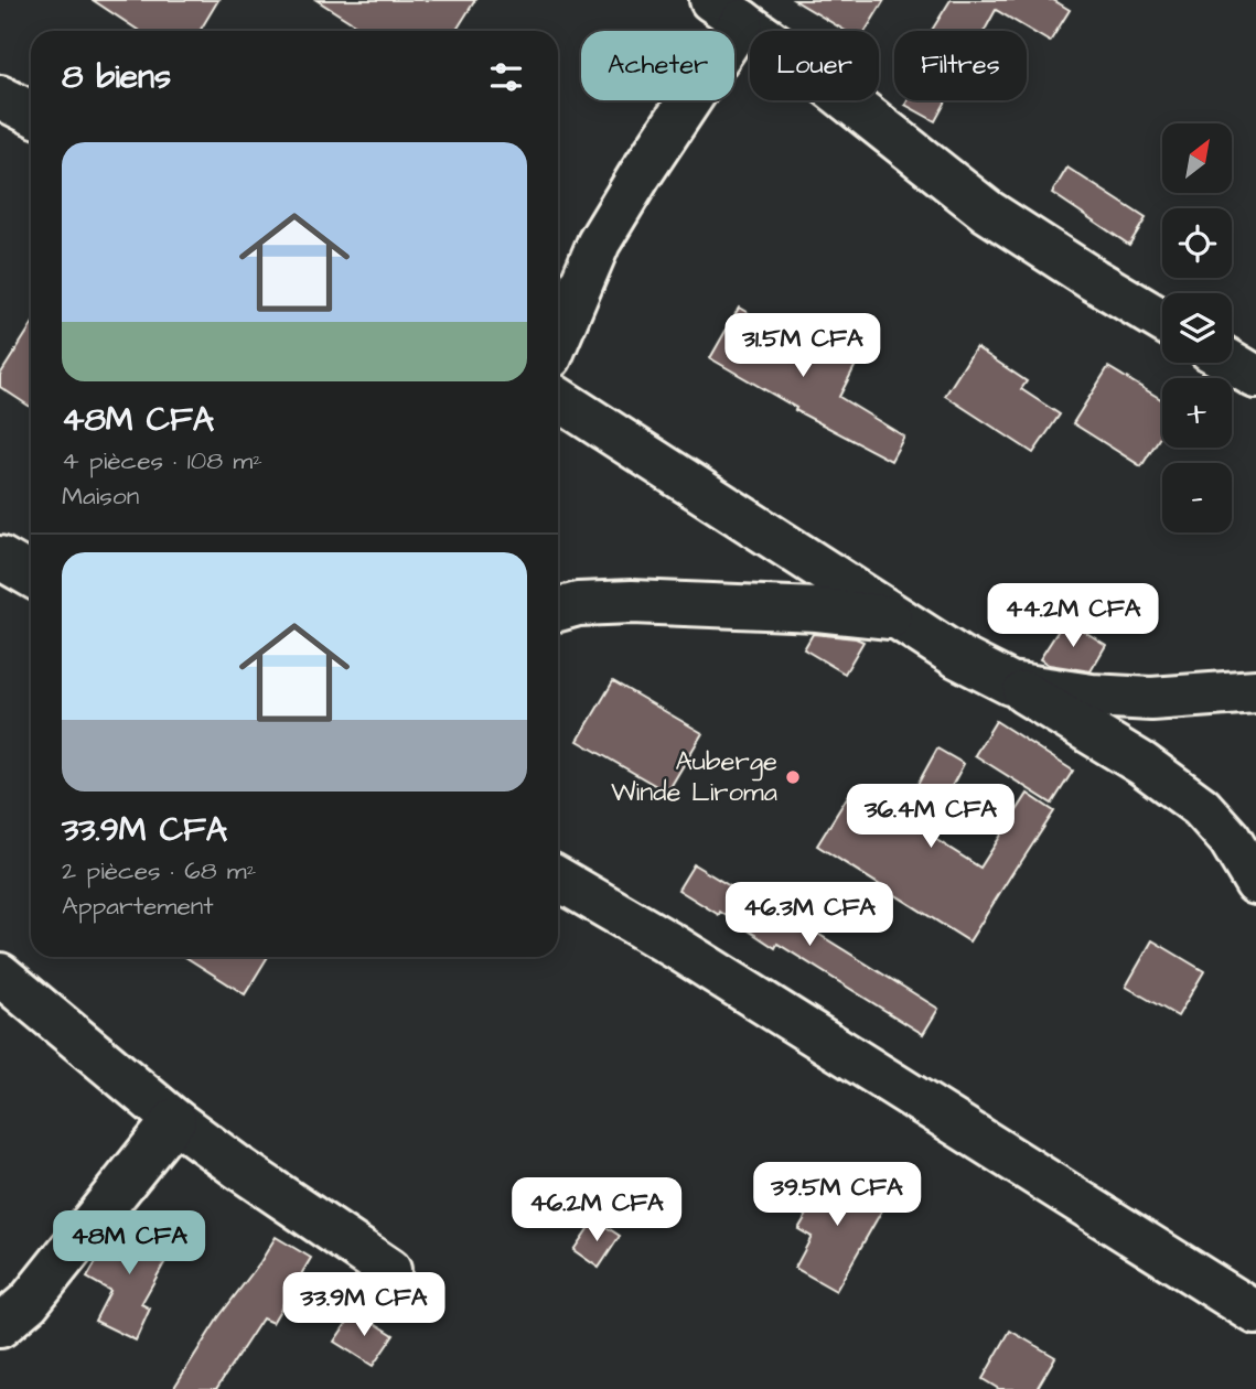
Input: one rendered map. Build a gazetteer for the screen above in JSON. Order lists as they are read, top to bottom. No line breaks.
{"places":["Auberge Winde Liroma"],"north":"top right","page":{"chip":["Acheter","Louer","Filtres"],"heading":"8 biens","map_buttons":["+","−"],"list":[{"name":"48M CFA","note":"4 pièces · 108 m² · Maison"},{"name":"33.9M CFA","note":"2 pièces · 68 m² · Appartement"}],"price":["31.5M CFA","44.2M CFA","36.4M CFA","46.3M CFA","39.5M CFA","46.2M CFA","48M CFA","33.9M CFA"]}}
